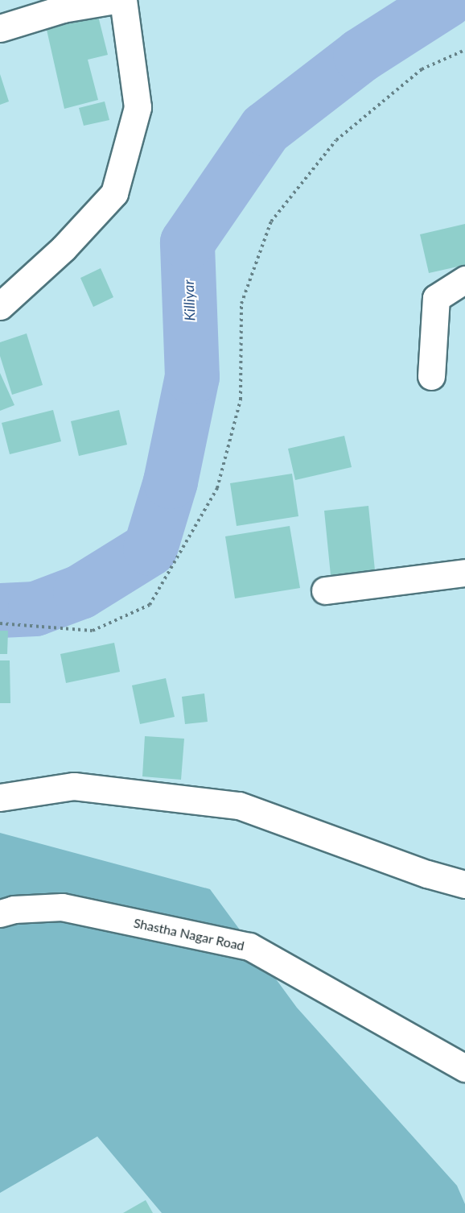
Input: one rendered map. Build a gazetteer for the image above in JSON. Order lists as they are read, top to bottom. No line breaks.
{"streets":{"street":["Shastha Nagar Road"]},"water":["Killiyar"]}
